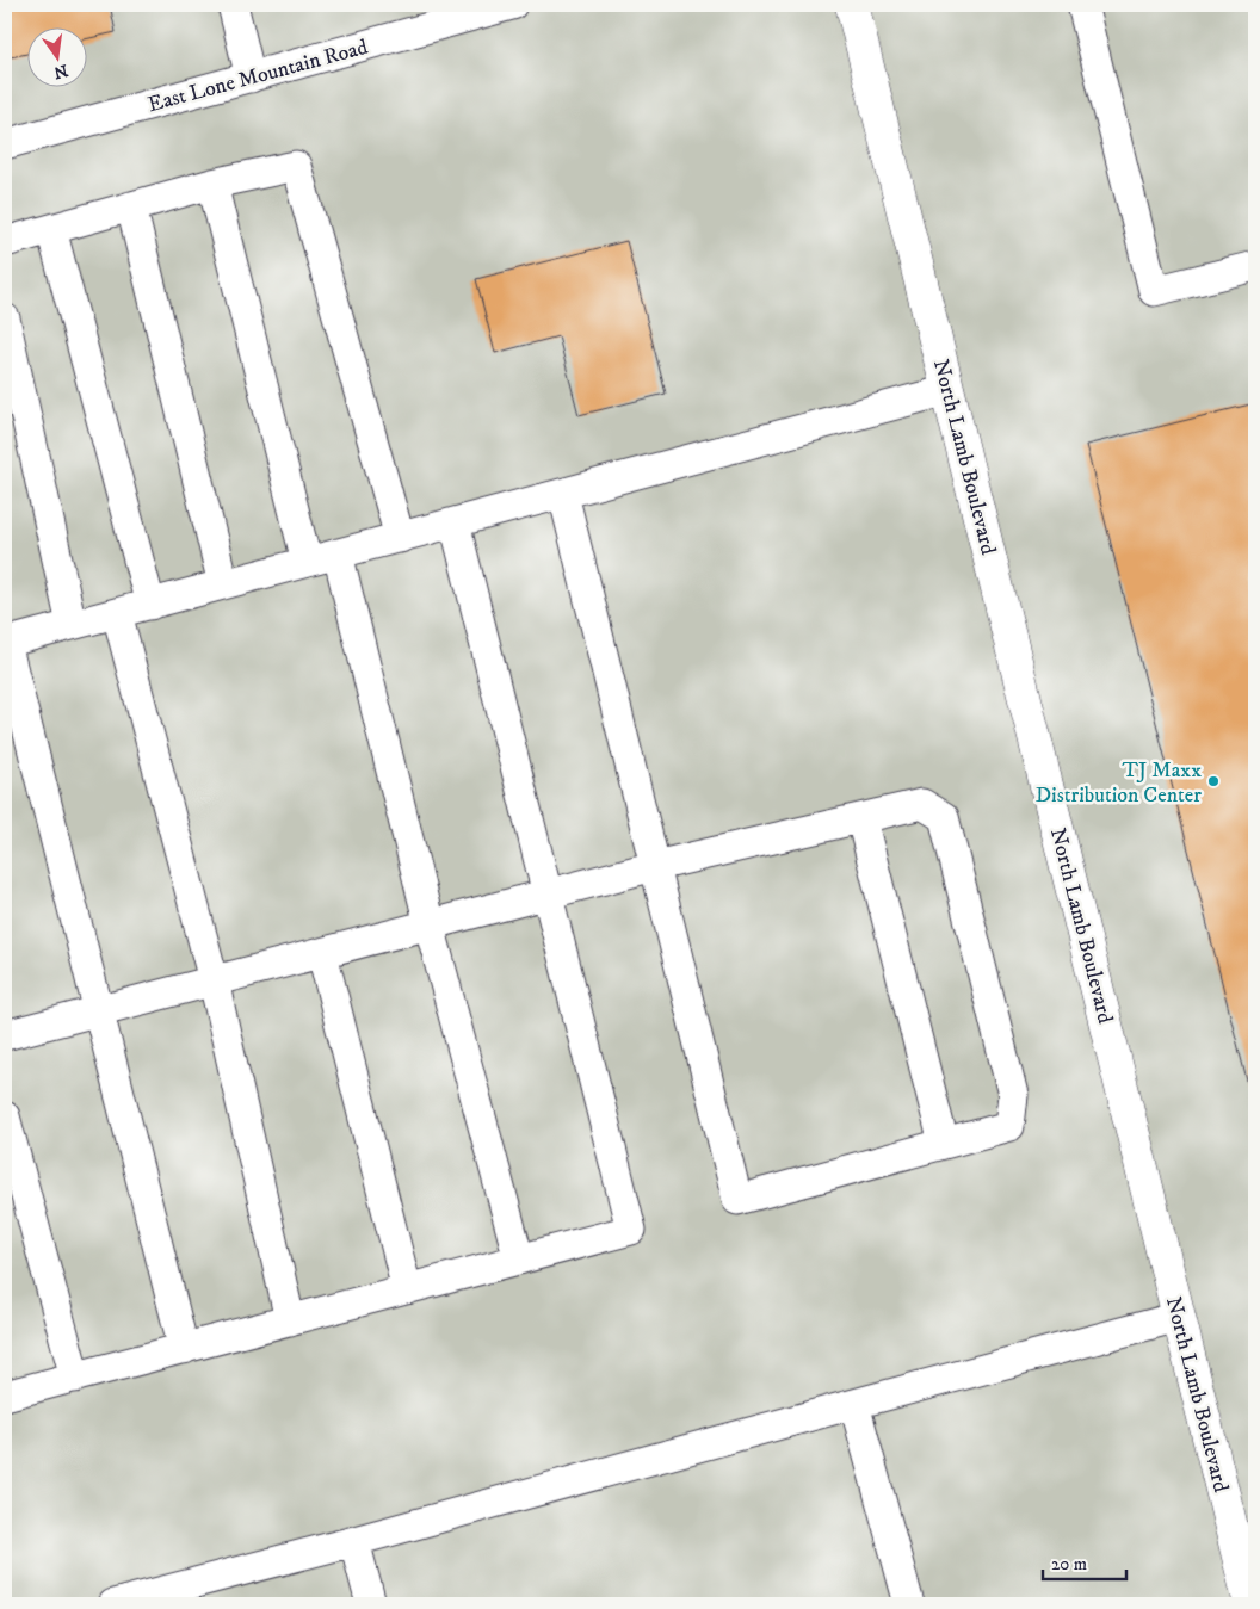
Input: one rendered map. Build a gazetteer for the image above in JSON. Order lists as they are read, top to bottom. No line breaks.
{"streets":{"main road":["North Lamb Boulevard"],"street":["East Lone Mountain Road"]},"places":["TJ Maxx Distribution Center"],"scale_bar":"20 m","north":"bottom"}
